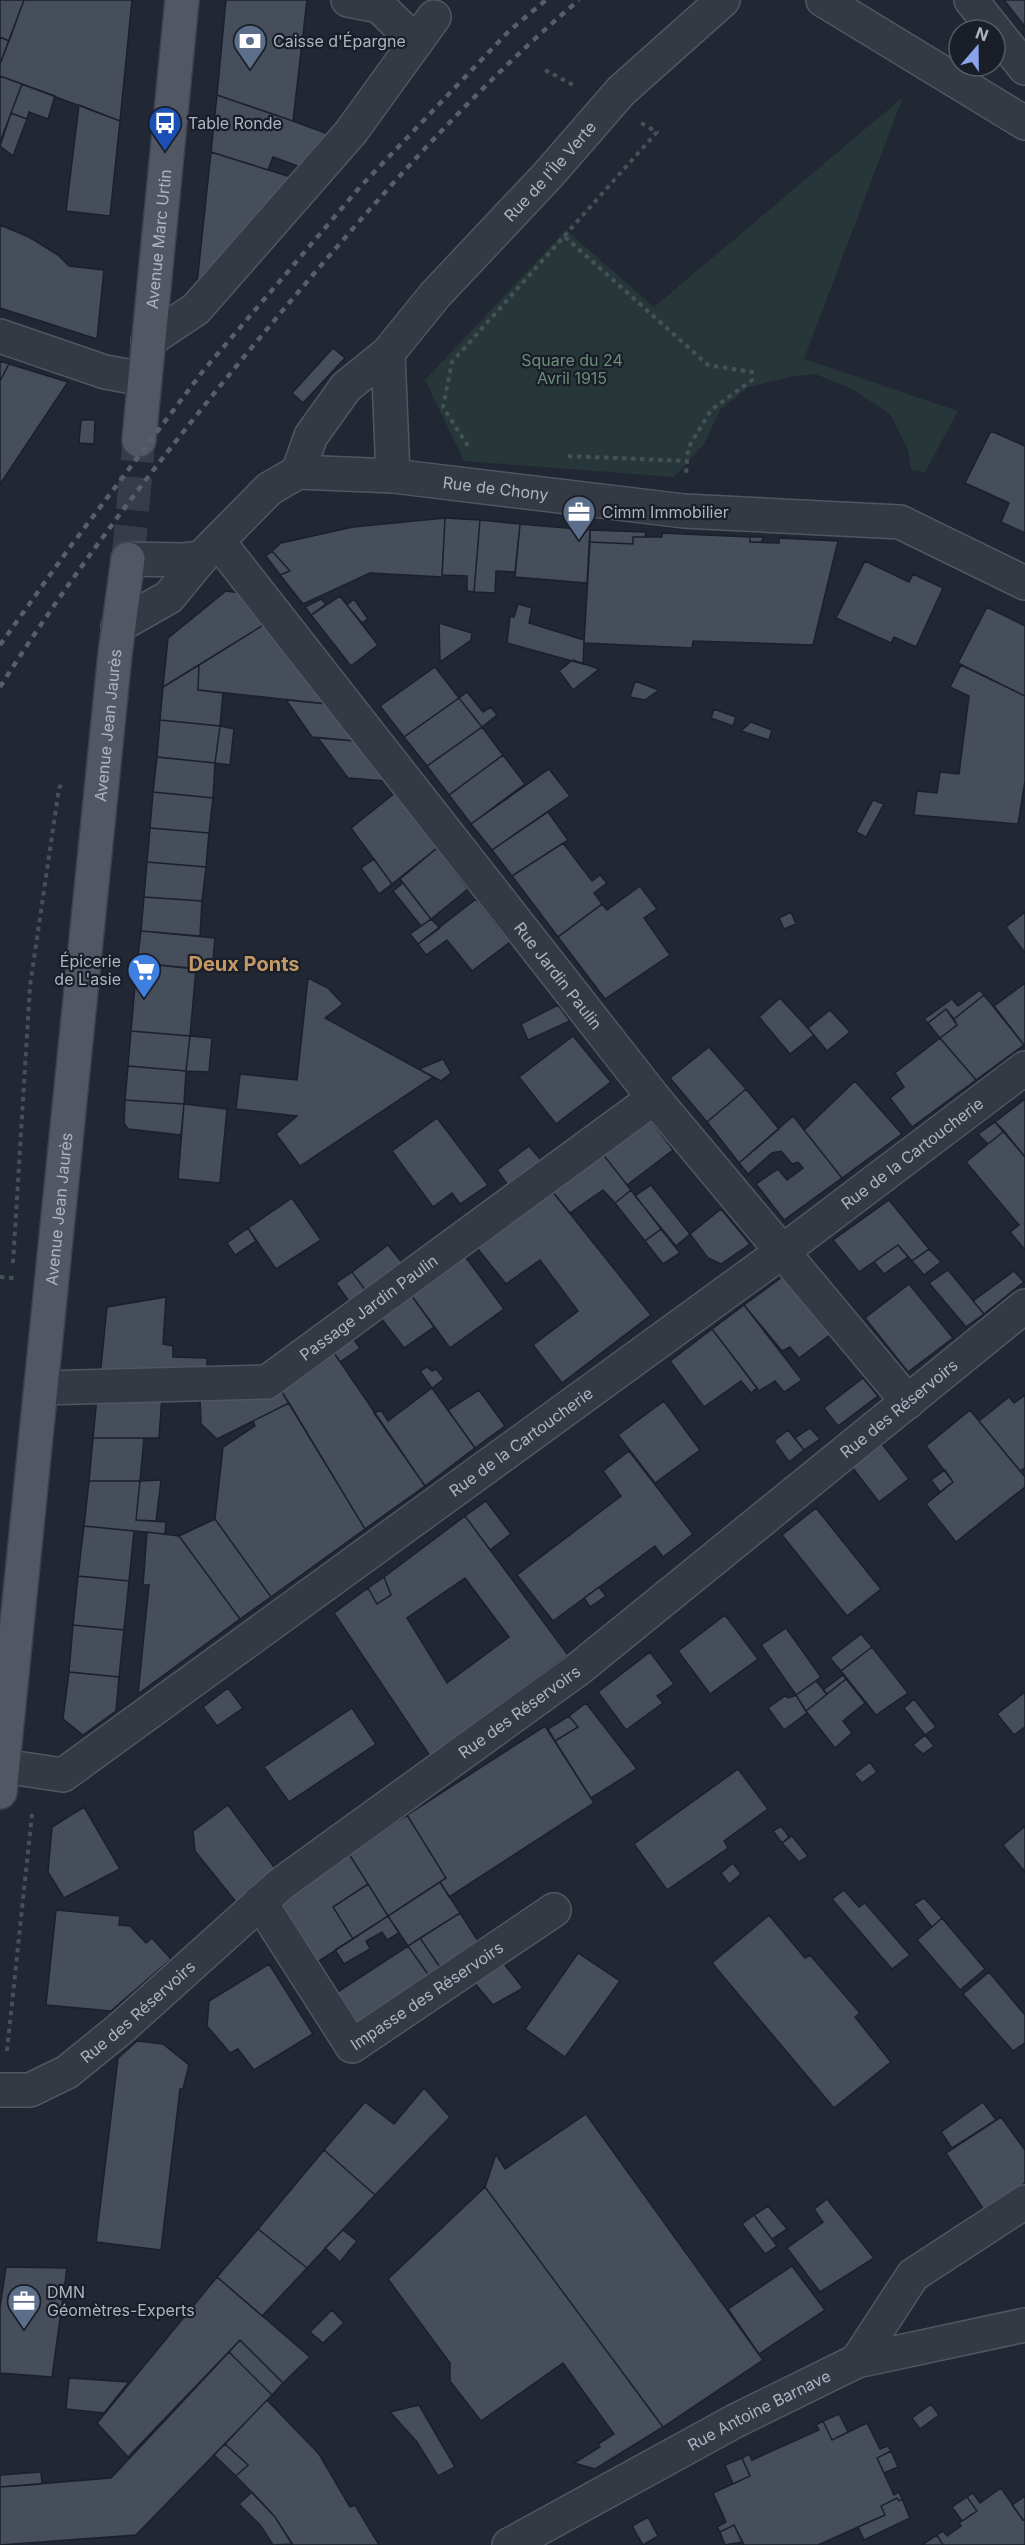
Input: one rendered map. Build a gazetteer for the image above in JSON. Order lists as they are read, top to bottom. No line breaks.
{"streets":{"main road":["Avenue Marc Urtin","Avenue Jean Jaurès"],"street":["Rue de l'Île Verte","Rue de Chony","Rue Jardin Paulin","Rue de la Cartoucherie","Passage Jardin Paulin","Rue des Réservoirs","Impasse des Réservoirs","Rue Antoine Barnave"]},"crossings":[["Rue de l'Île Verte","Rue de Chony"],["Avenue Jean Jaurès","Rue de la Cartoucherie"],["Avenue Jean Jaurès","Passage Jardin Paulin"],["Rue Jardin Paulin","Rue de la Cartoucherie"],["Rue Jardin Paulin","Passage Jardin Paulin"],["Rue Jardin Paulin","Rue des Réservoirs"],["Rue des Réservoirs","Impasse des Réservoirs"]],"districts":["Deux Ponts"],"parks":["Square du 24 Avril 1915"],"places":{"bank":["Caisse d'Épargne"],"bus stop":["Table Ronde"],"office":["Cimm Immobilier","DMN Géomètres-Experts"],"supermarket":["Épicerie de L'asie"]},"north":"top"}
